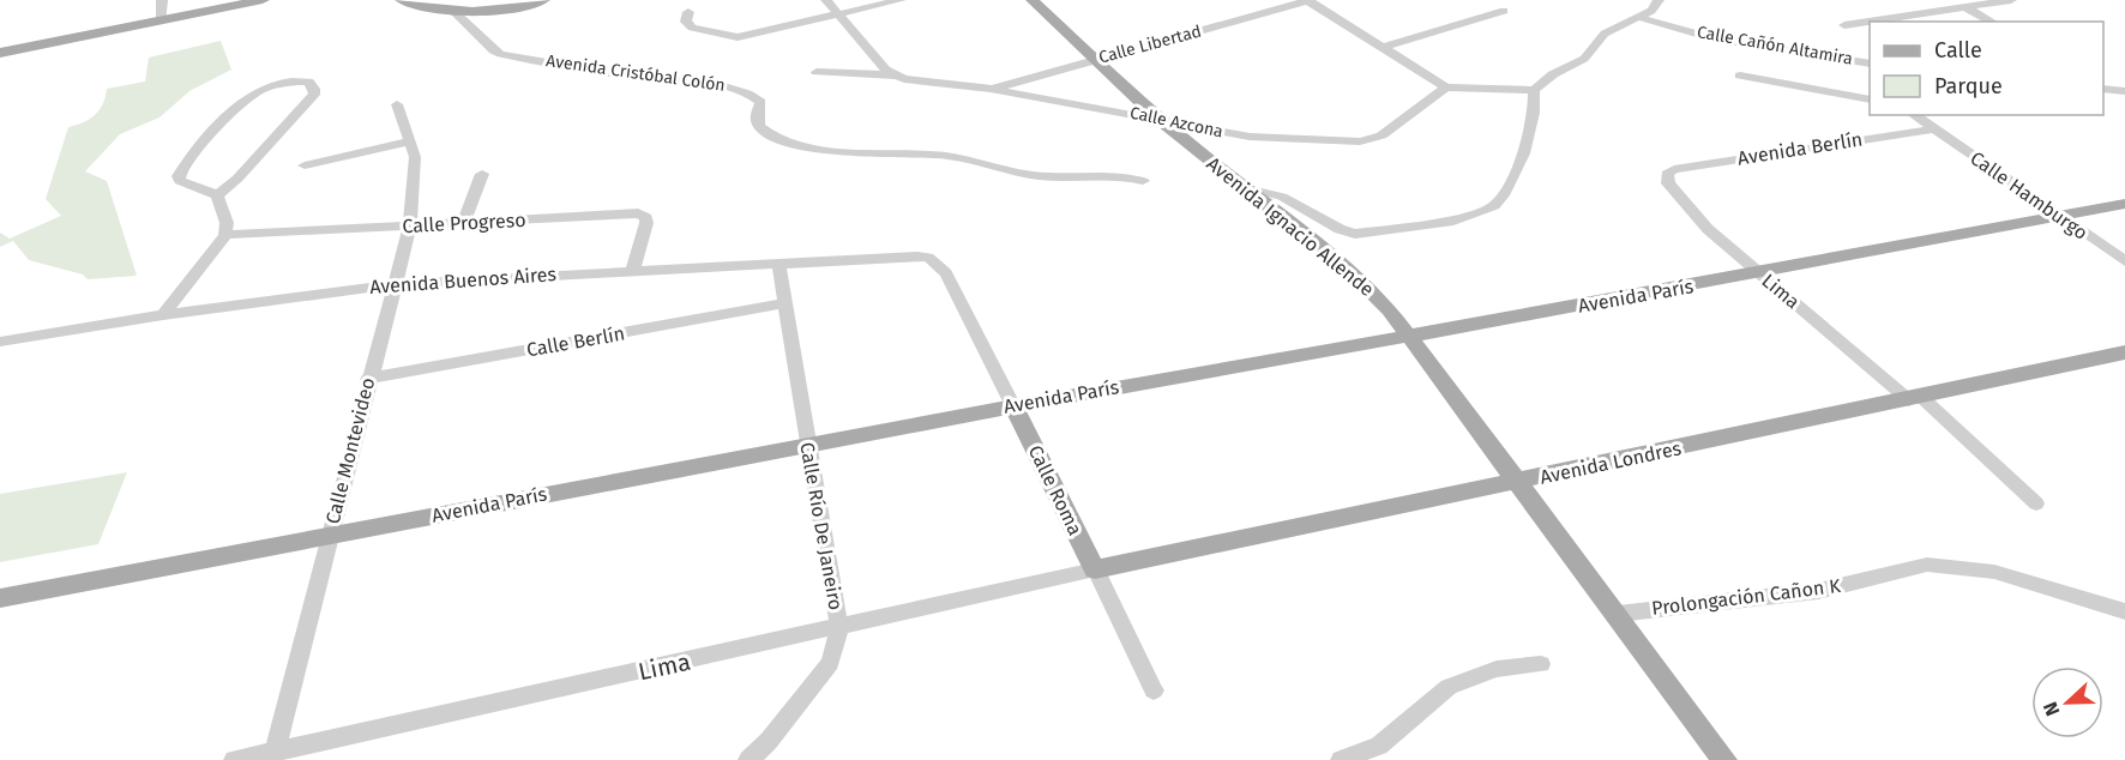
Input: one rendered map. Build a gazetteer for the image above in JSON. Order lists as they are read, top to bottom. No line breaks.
{"streets":{"main road":["Avenida Ignacio Allende","Avenida París","Avenida Londres","Calle Roma"],"street":["Calle Libertad","Calle Cañón Altamira","Avenida Cristóbal Colón","Calle Azcona","Avenida Berlín","Calle Hamburgo","Calle Progreso","Avenida Buenos Aires","Lima","Calle Berlín","Calle Montevideo","Calle Río De Janeiro","Prolongación Cañon K"]},"crossings":[["Calle Libertad","Calle Azcona"],["Calle Libertad","Avenida Ignacio Allende"],["Calle Azcona","Avenida Ignacio Allende"],["Avenida Berlín","Calle Hamburgo"],["Avenida Berlín","Lima"],["Calle Hamburgo","Avenida París"],["Calle Progreso","Avenida Buenos Aires"],["Calle Progreso","Calle Montevideo"],["Avenida Ignacio Allende","Avenida París"],["Avenida Ignacio Allende","Avenida Londres"],["Avenida Ignacio Allende","Prolongación Cañon K"],["Avenida Buenos Aires","Calle Montevideo"],["Avenida Buenos Aires","Calle Roma"],["Avenida Buenos Aires","Calle Río De Janeiro"],["Lima","Avenida París"],["Lima","Calle Montevideo"],["Lima","Avenida Londres"],["Lima","Calle Roma"],["Lima","Calle Río De Janeiro"],["Avenida París","Calle Montevideo"],["Avenida París","Calle Roma"],["Avenida París","Calle Río De Janeiro"],["Calle Berlín","Calle Montevideo"],["Calle Berlín","Calle Río De Janeiro"],["Avenida Londres","Calle Roma"]],"legend":["Calle","Parque"],"north":"left"}
